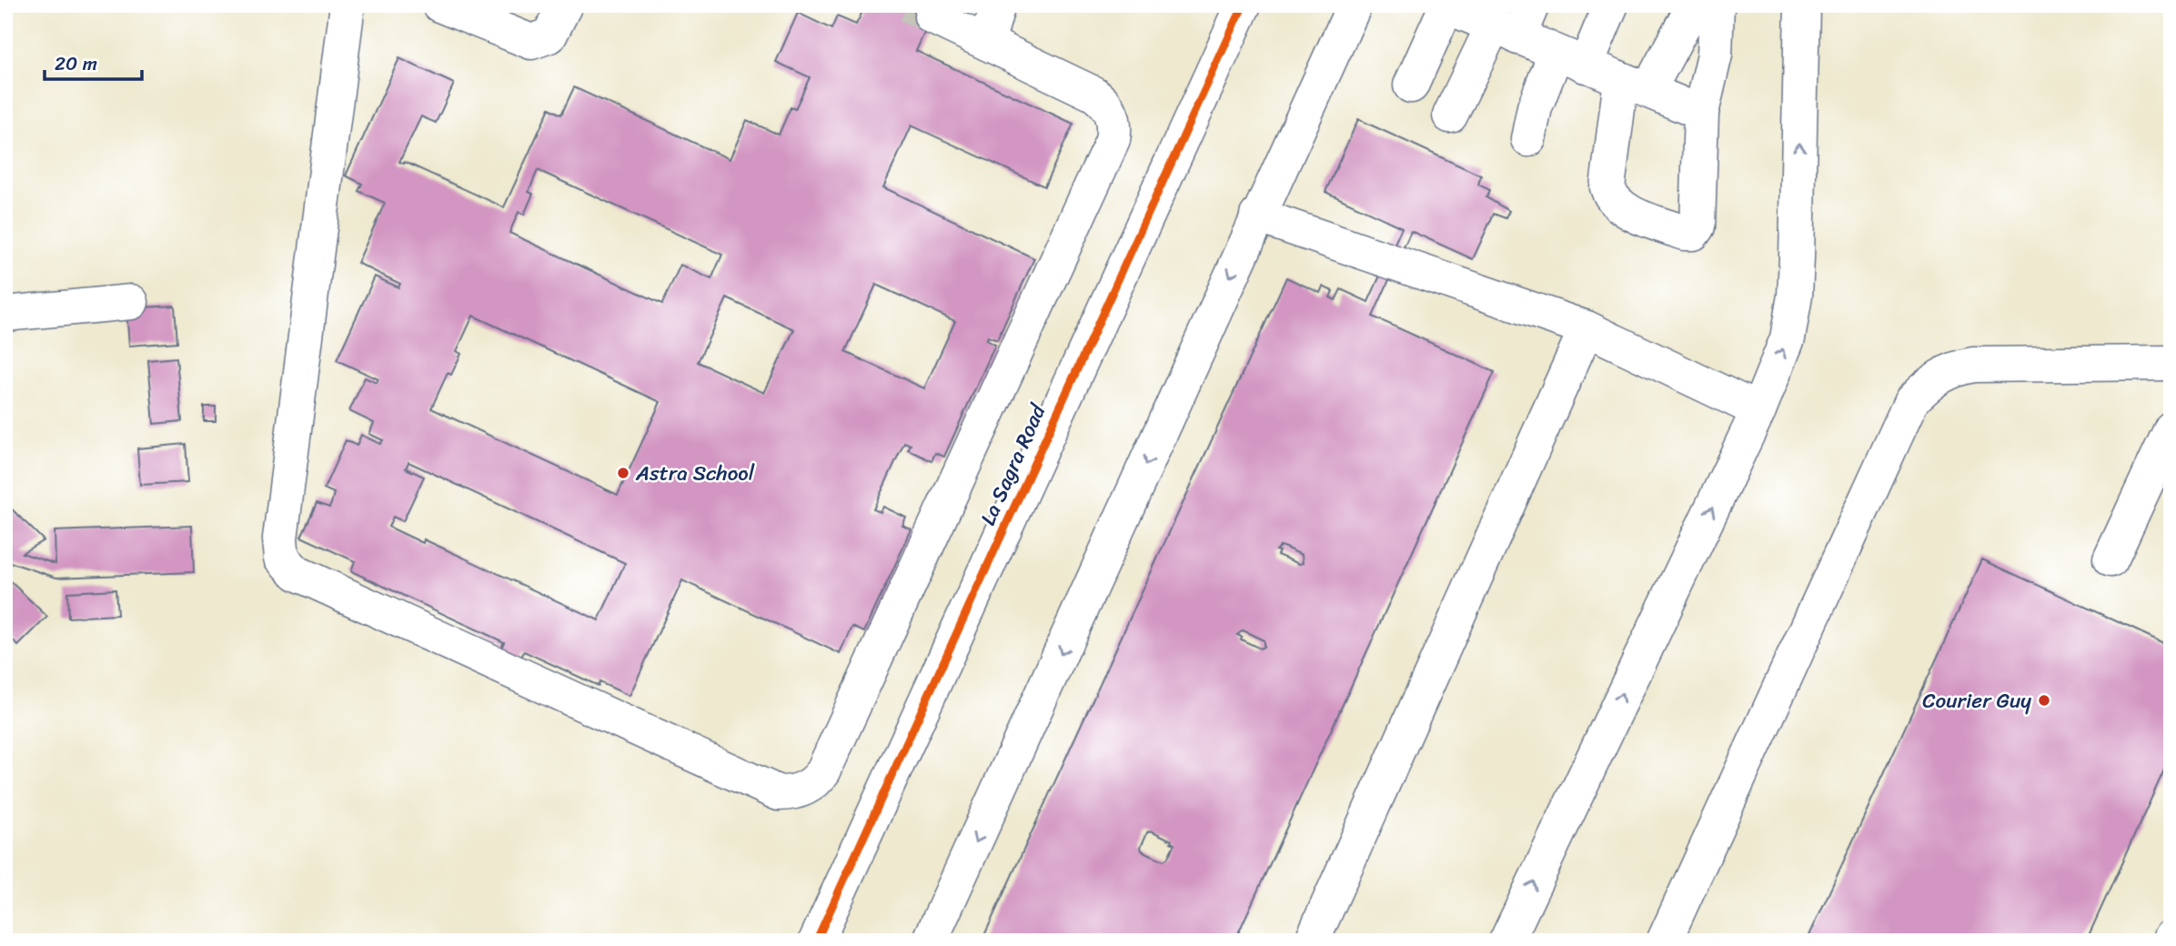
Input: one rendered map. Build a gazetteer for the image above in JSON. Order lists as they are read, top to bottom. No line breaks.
{"streets":{"street":["La Sagra Road"]},"places":["Astra School","Courier Guy"],"scale_bar":"20 m"}
